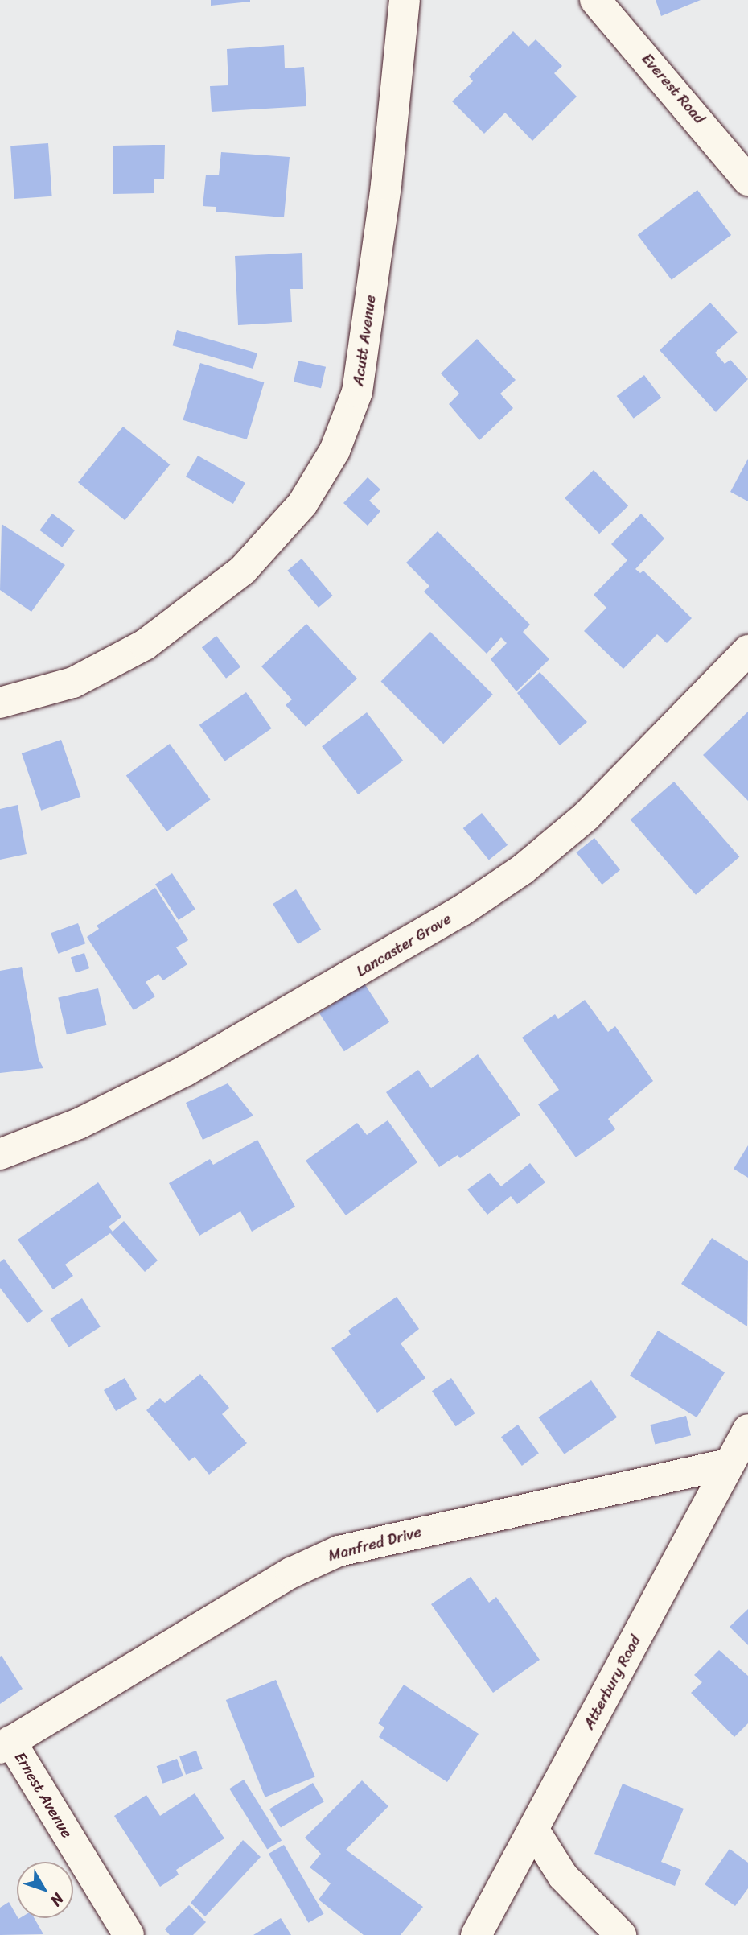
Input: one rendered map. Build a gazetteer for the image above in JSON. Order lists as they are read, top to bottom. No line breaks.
{"streets":{"street":["Everest Road","Acutt Avenue","Lancaster Grove","Manfred Drive","Atterbury Road","Ernest Avenue"]},"crossings":[["Manfred Drive","Atterbury Road"],["Manfred Drive","Ernest Avenue"]],"north":"bottom right"}
